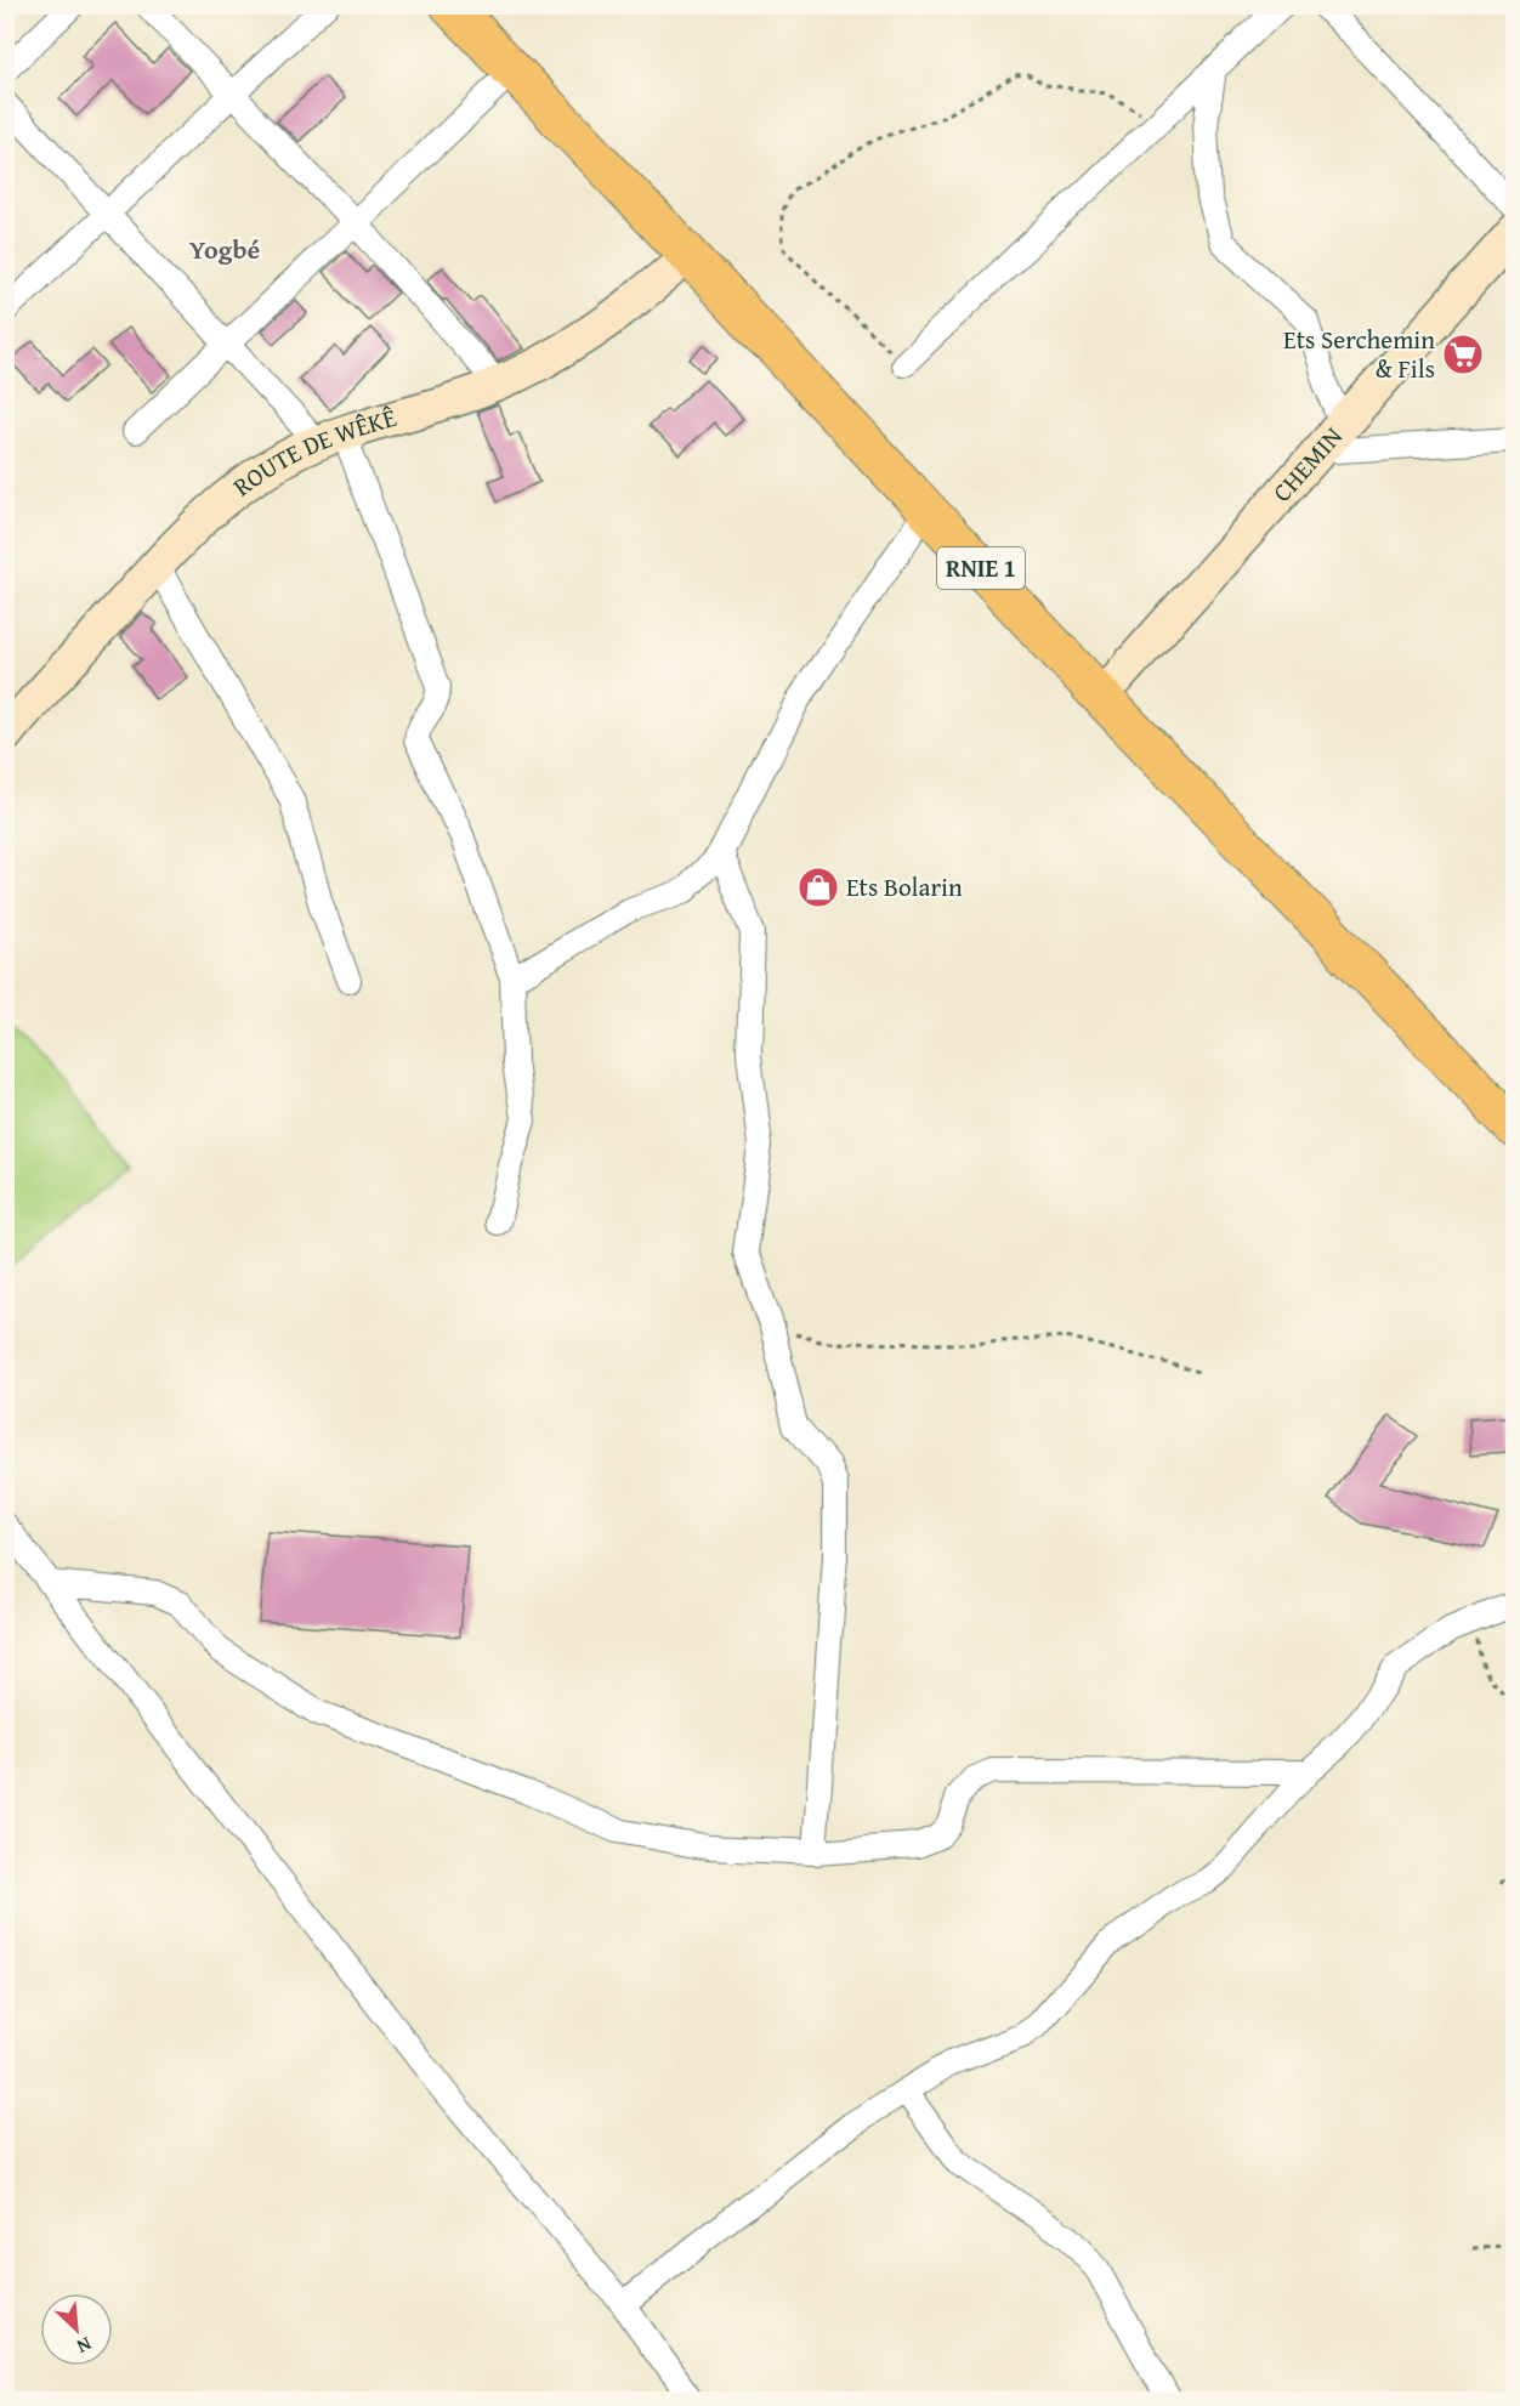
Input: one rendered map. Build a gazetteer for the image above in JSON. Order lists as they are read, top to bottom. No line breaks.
{"streets":{"highway":["RNIE 1"],"street":["ROUTE DE WÊKÊ","CHEMIN"]},"crossings":[["ROUTE DE WÊKÊ","RNIE 1"],["CHEMIN","RNIE 1"]],"districts":["Yogbé"],"places":{"supermarket":["Ets Serchemin & Fils"],"shop":["Ets Bolarin"]},"north":"bottom right"}
